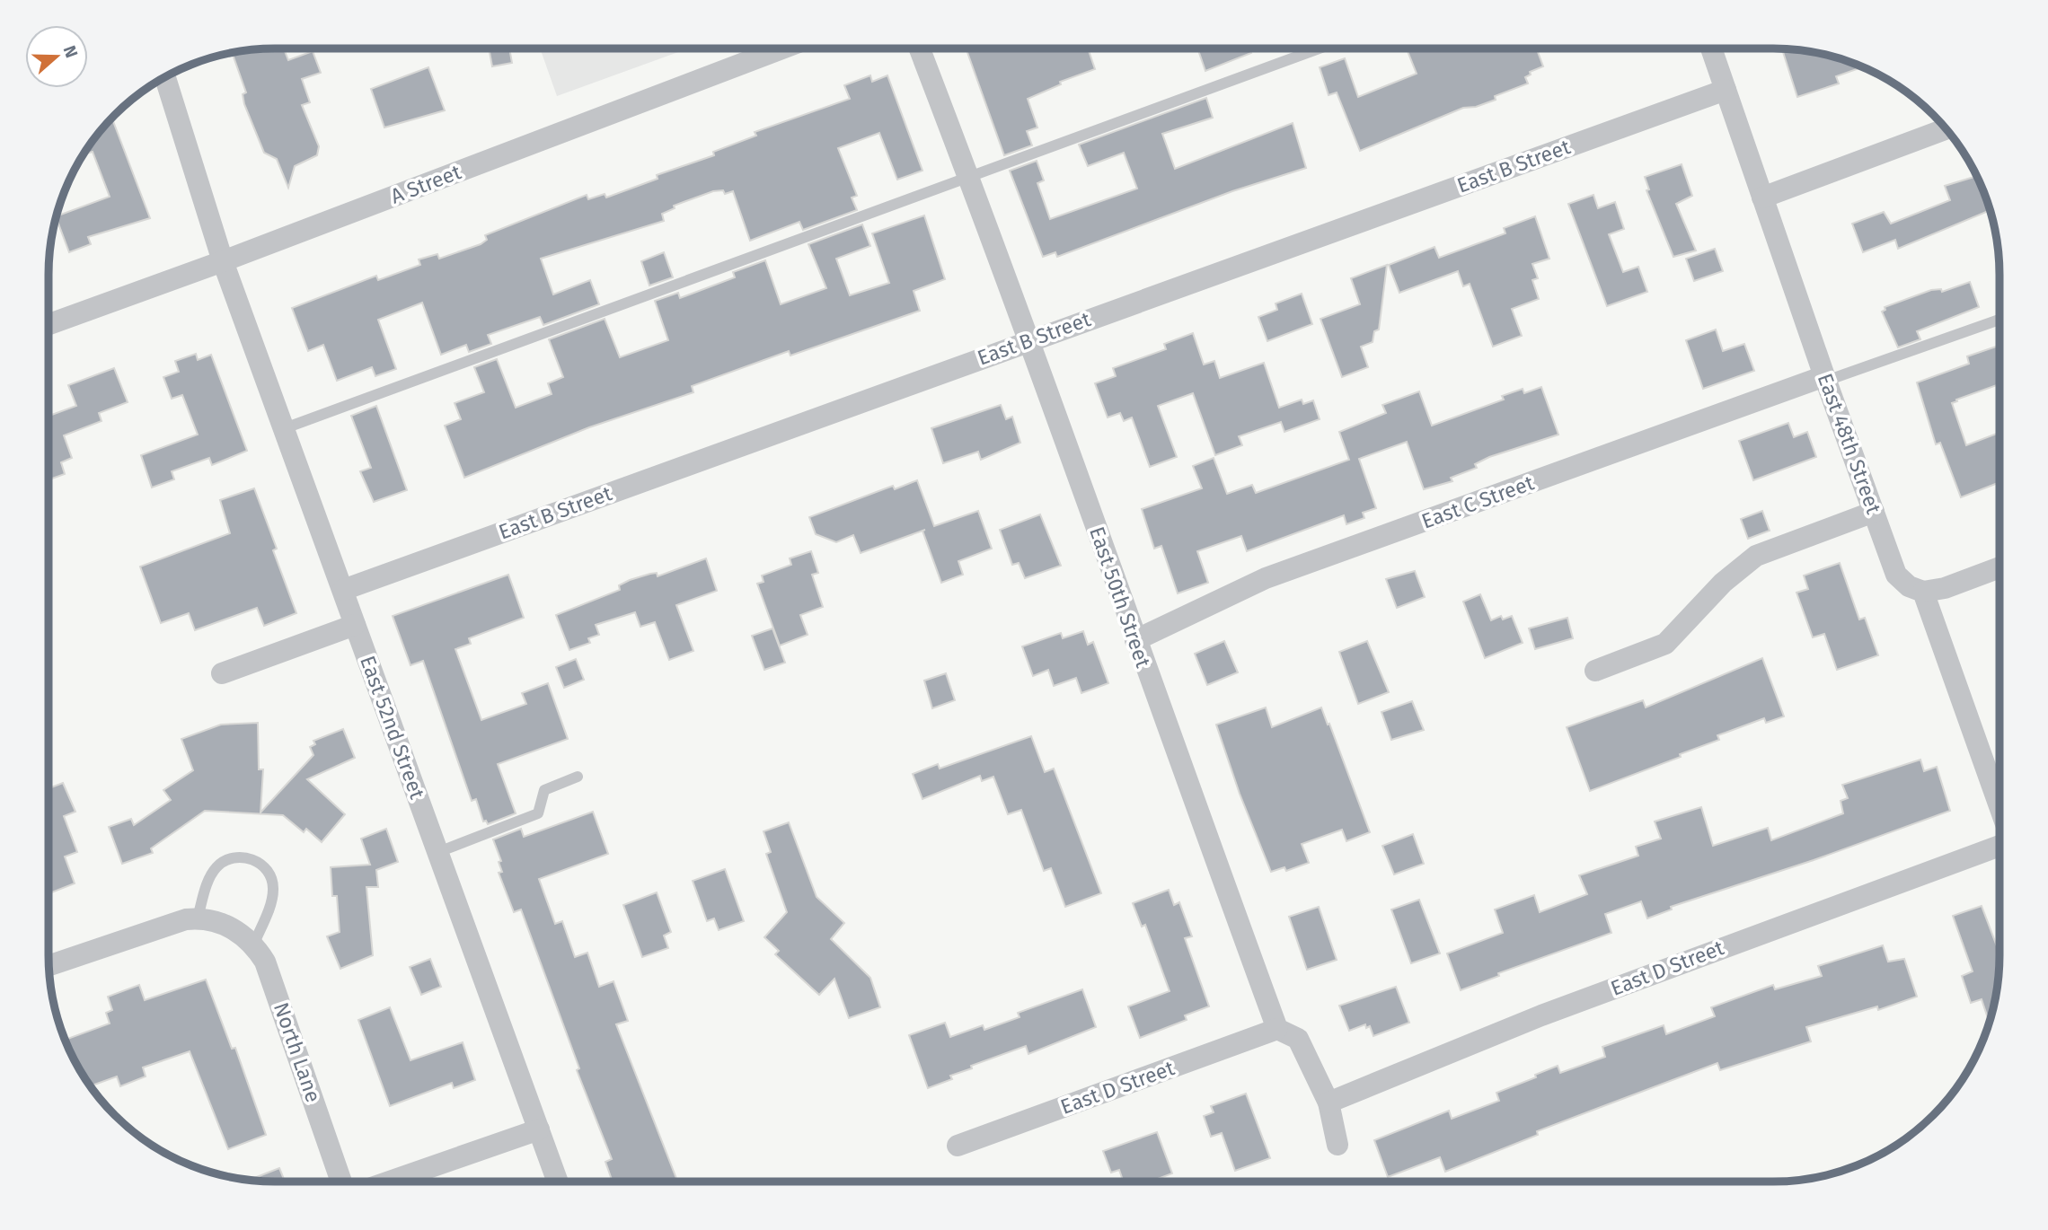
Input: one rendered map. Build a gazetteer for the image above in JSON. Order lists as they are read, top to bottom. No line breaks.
{"streets":{"street":["East B Street","A Street","East 48th Street","East C Street","East 50th Street","East 52nd Street","East D Street","North Lane"]},"crossings":[["East B Street","East 48th Street"],["East B Street","East 50th Street"],["East B Street","East 52nd Street"],["A Street","East 52nd Street"],["East 48th Street","East C Street"],["East C Street","East 50th Street"],["East 50th Street","East D Street"]],"north":"right"}
